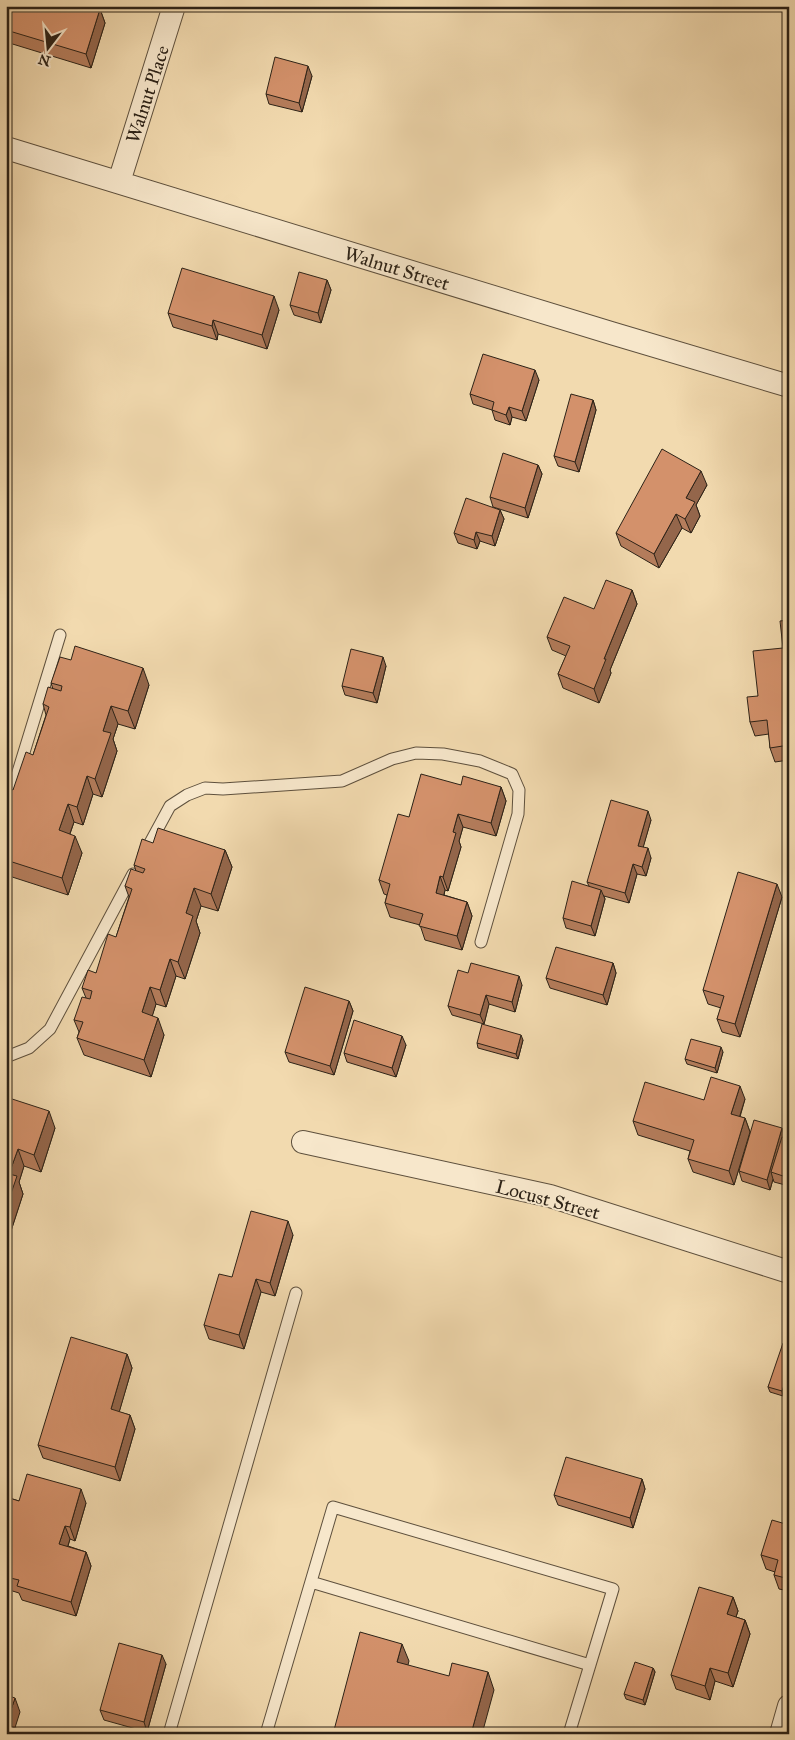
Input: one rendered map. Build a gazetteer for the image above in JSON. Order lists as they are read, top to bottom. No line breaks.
{"streets":{"street":["Walnut Place","Walnut Street","Locust Street"]},"crossings":[["Walnut Place","Walnut Street"]],"north":"bottom"}
